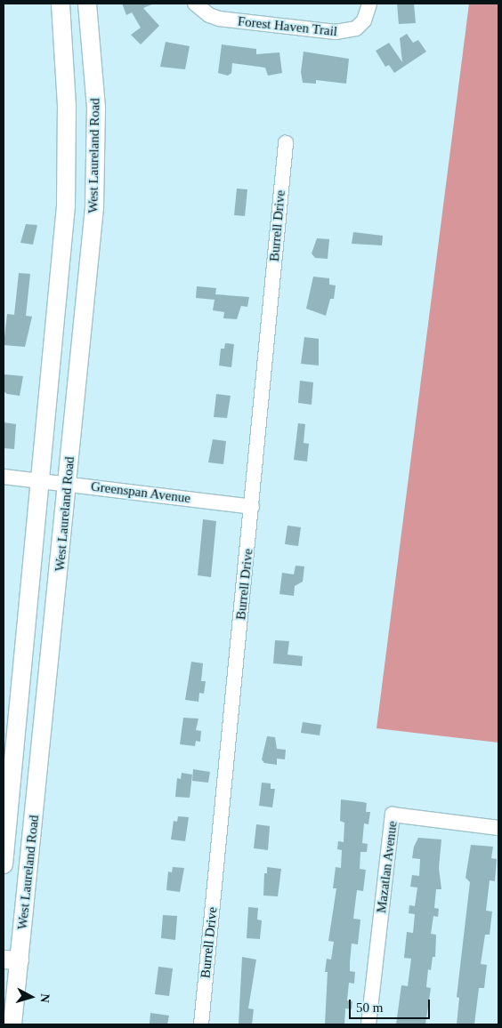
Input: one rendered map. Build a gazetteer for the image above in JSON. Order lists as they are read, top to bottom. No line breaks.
{"streets":{"main road":["West Laureland Road"],"street":["Forest Haven Trail","Burrell Drive","Greenspan Avenue","Mazatlan Avenue"]},"crossings":[["West Laureland Road","Greenspan Avenue"],["Burrell Drive","Greenspan Avenue"]],"scale_bar":"50 m","north":"right"}
